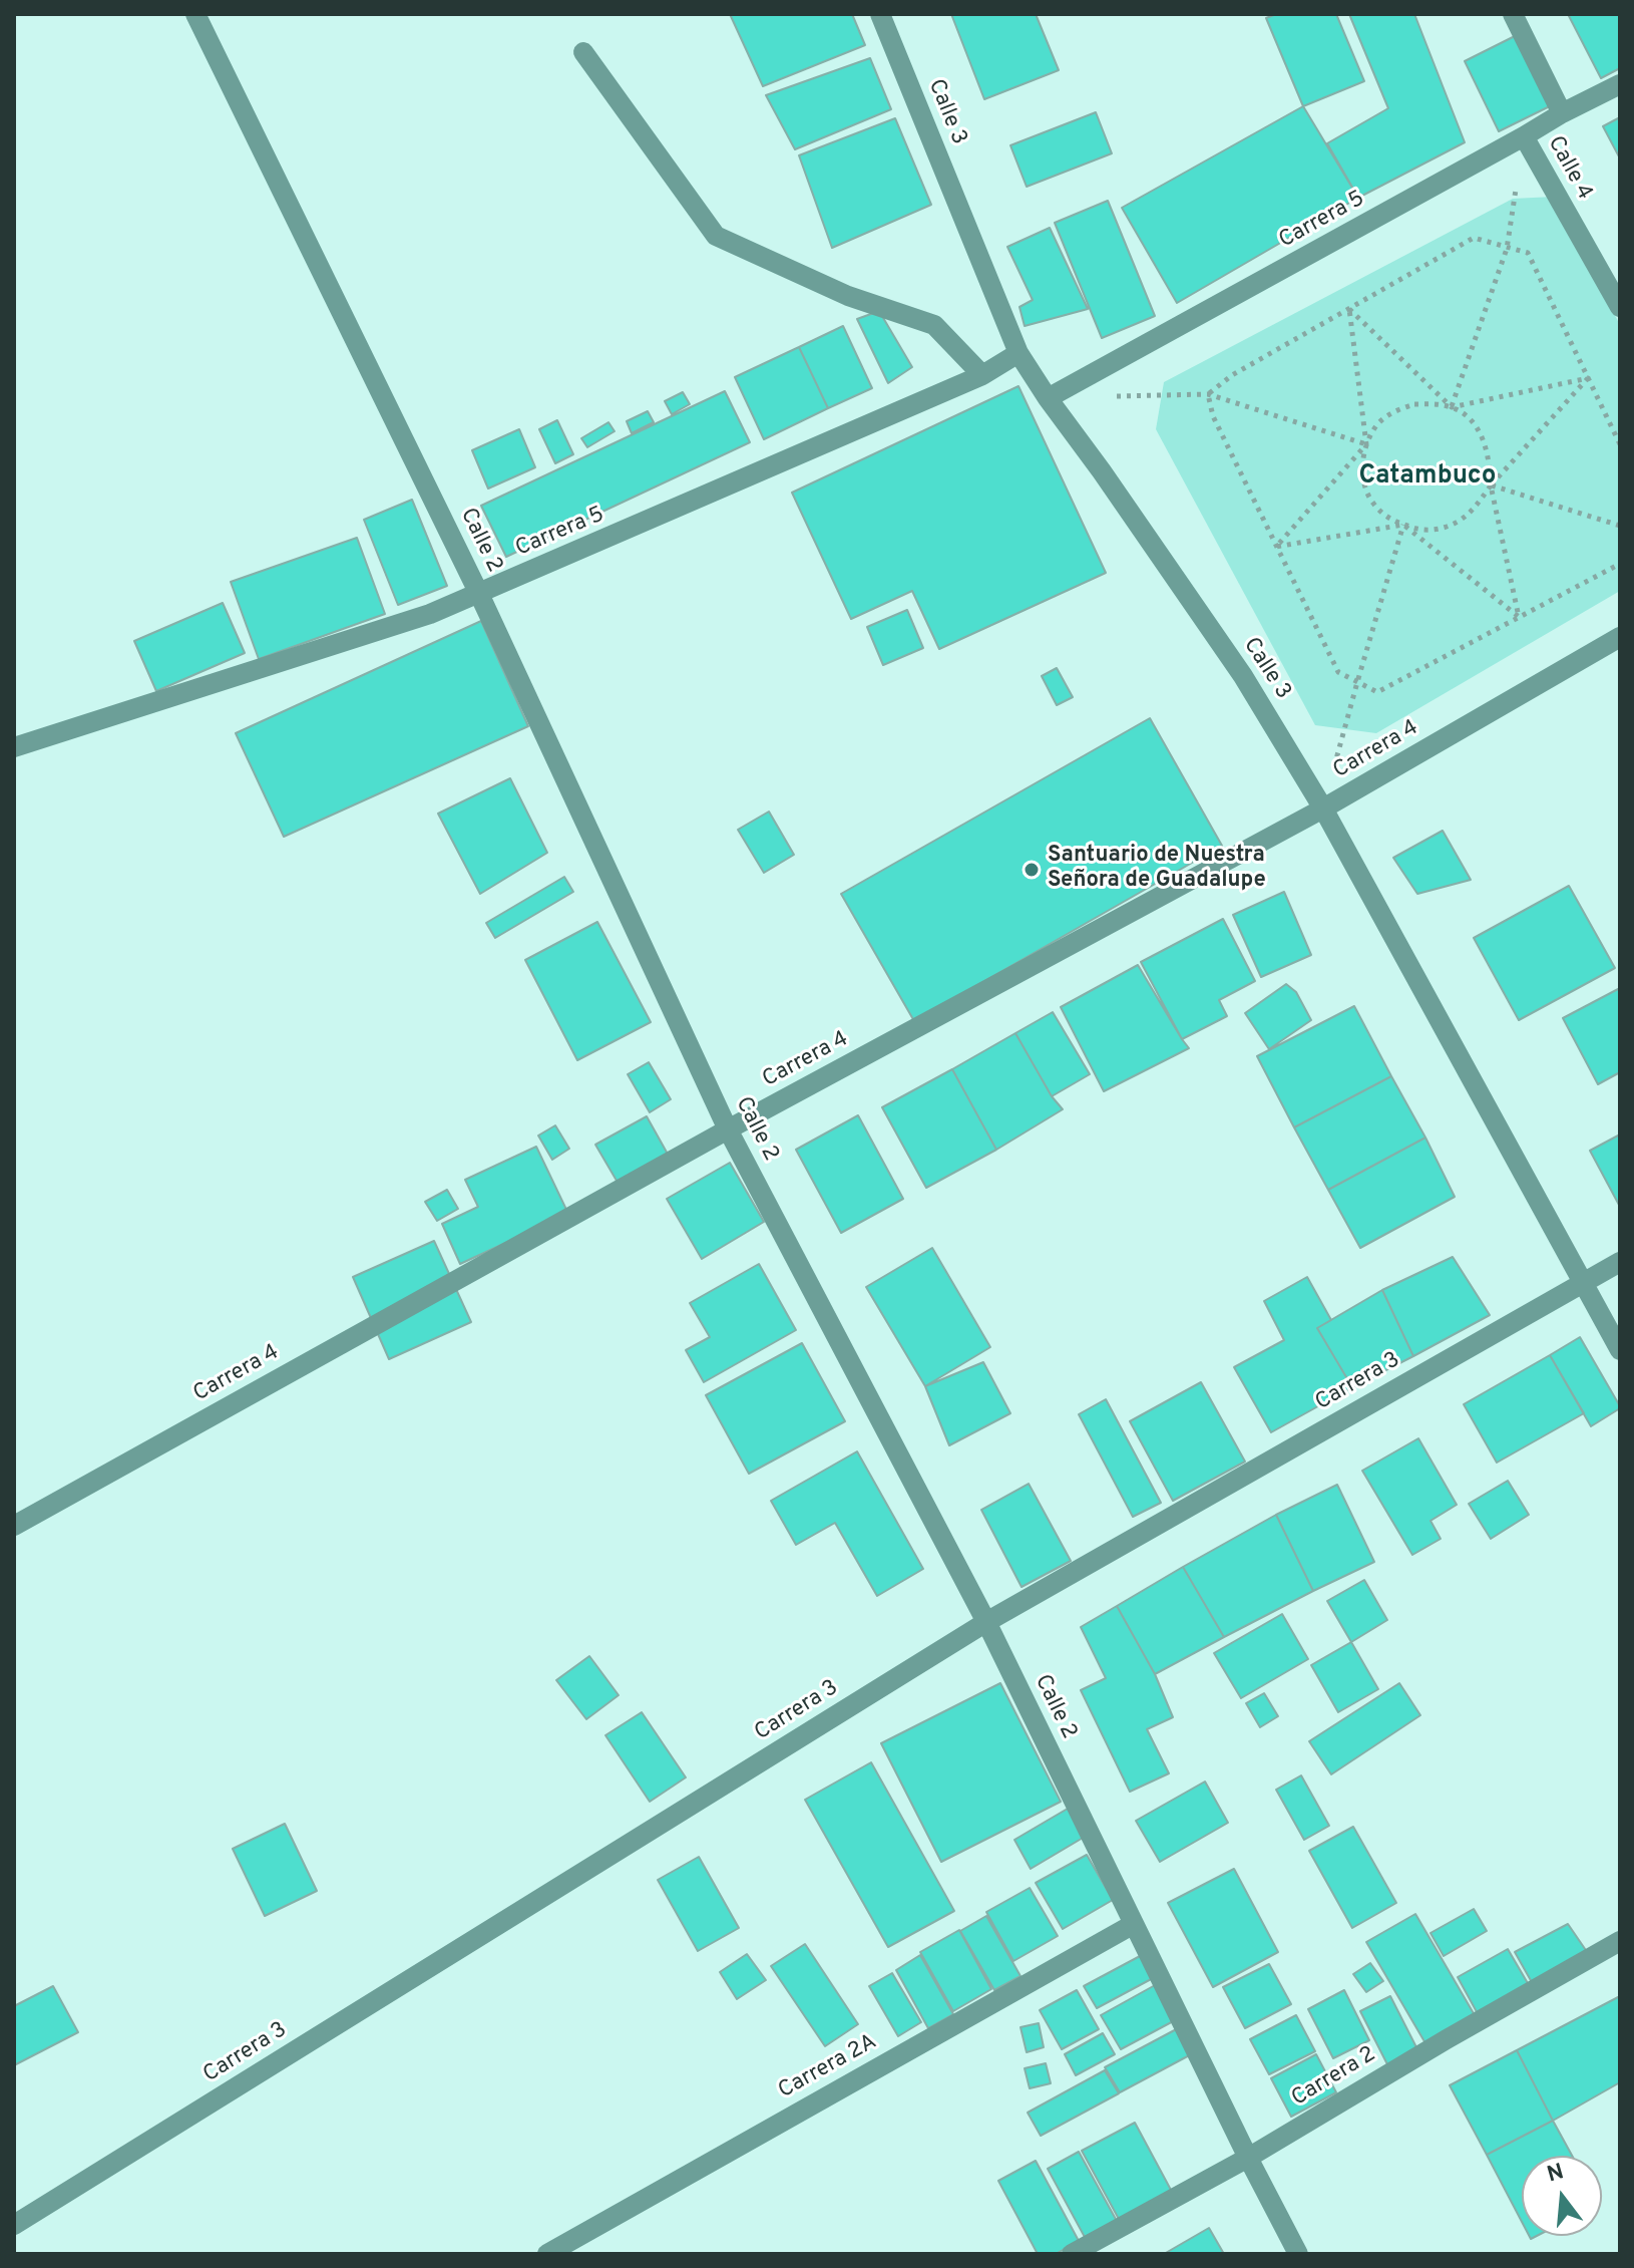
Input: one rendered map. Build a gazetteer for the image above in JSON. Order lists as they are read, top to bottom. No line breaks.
{"streets":{"street":["Calle 3","Calle 4","Carrera 5","Calle 2","Carrera 4","Carrera 3","Carrera 2A","Carrera 2"]},"crossings":[["Calle 3","Carrera 5"],["Calle 3","Carrera 4"],["Calle 3","Carrera 3"],["Calle 4","Carrera 5"],["Carrera 5","Calle 2"],["Calle 2","Carrera 4"],["Calle 2","Carrera 3"],["Calle 2","Carrera 2A"],["Calle 2","Carrera 2"]],"districts":["Catambuco"],"places":["Santuario de Nuestra Señora de Guadalupe"],"north":"top"}
